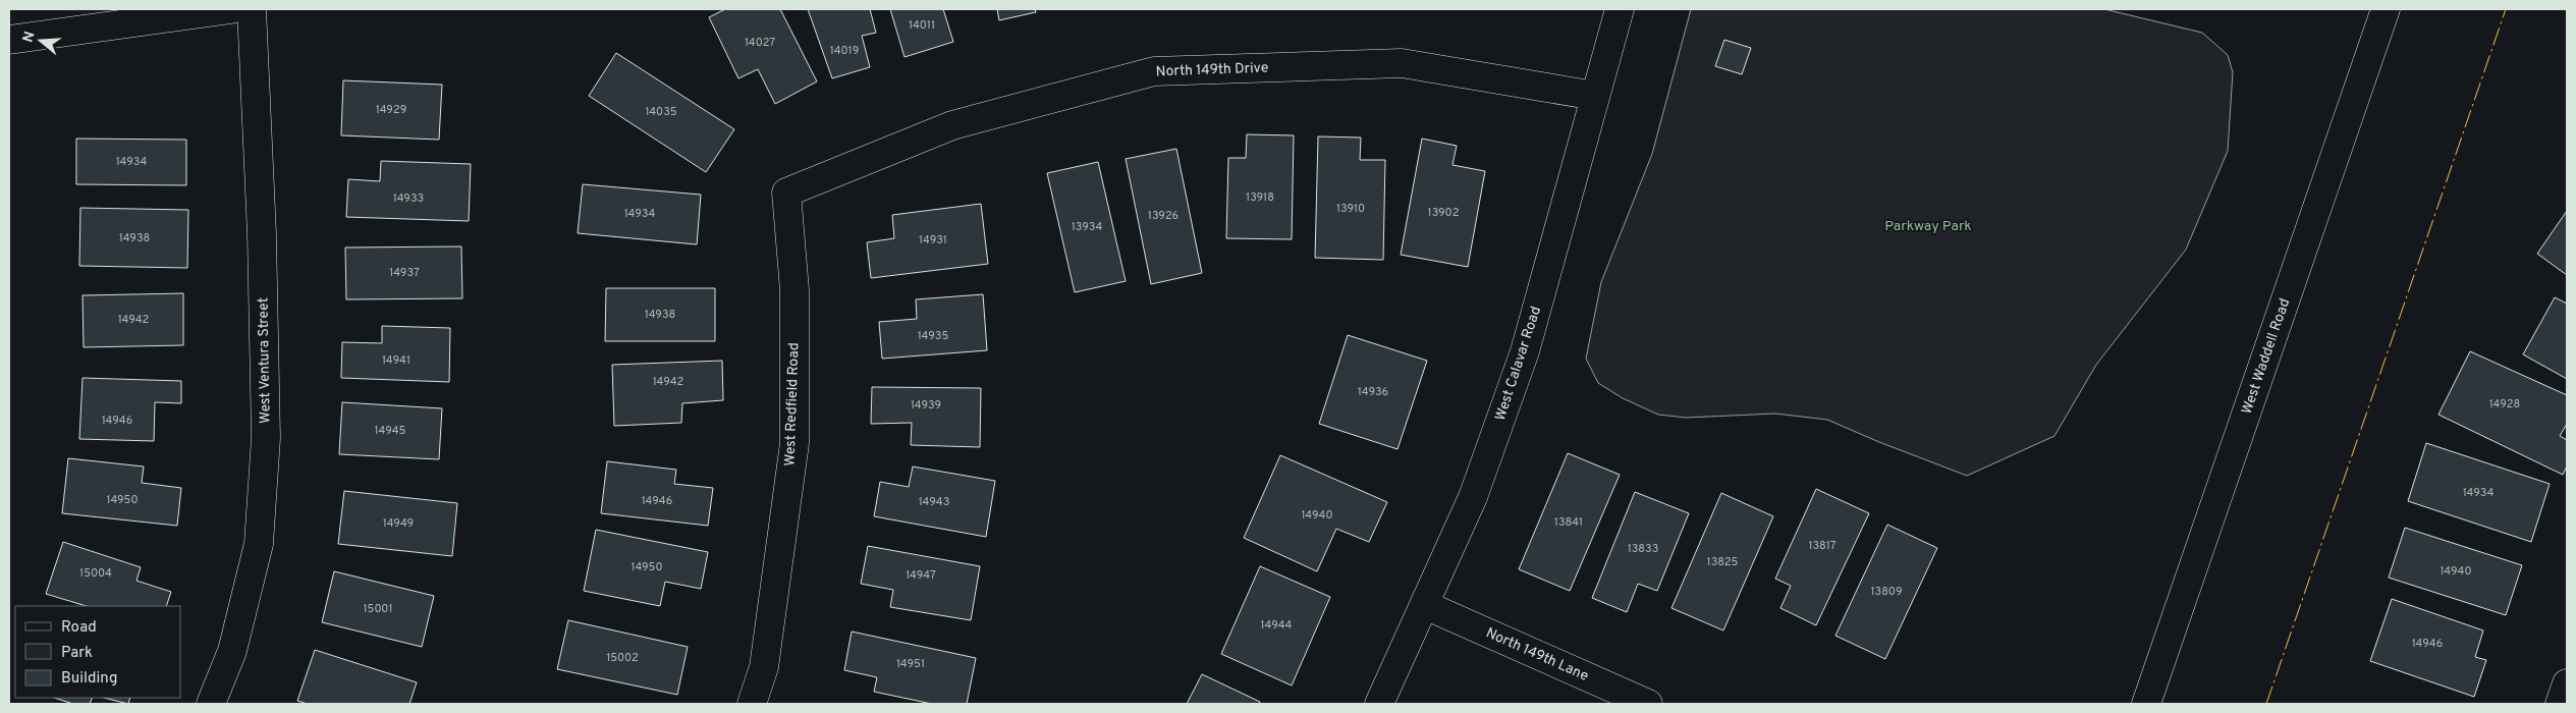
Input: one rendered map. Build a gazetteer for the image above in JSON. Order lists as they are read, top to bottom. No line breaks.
{"streets":{"street":["North 149th Drive","West Waddell Road","West Ventura Street","West Calavar Road","West Redfield Road","North 149th Lane"]},"crossings":[["North 149th Drive","West Calavar Road"],["North 149th Drive","West Redfield Road"],["West Calavar Road","North 149th Lane"]],"parks":["Parkway Park"],"house_numbers":["14011","14027","14019","14929","14035","14934","13918","14933","13910","13902","14934","13926","13934","14938","14931","14937","14938","14942","14935","14941","14942","14936","14928","14939","14946","14945","14934","14950","14946","14943","14940","13841","14949","13817","13833","13825","14950","14940","15004","14947","13809","15001","14944","14946","15002","14951"],"legend":["Road","Park","Building"],"north":"left"}
